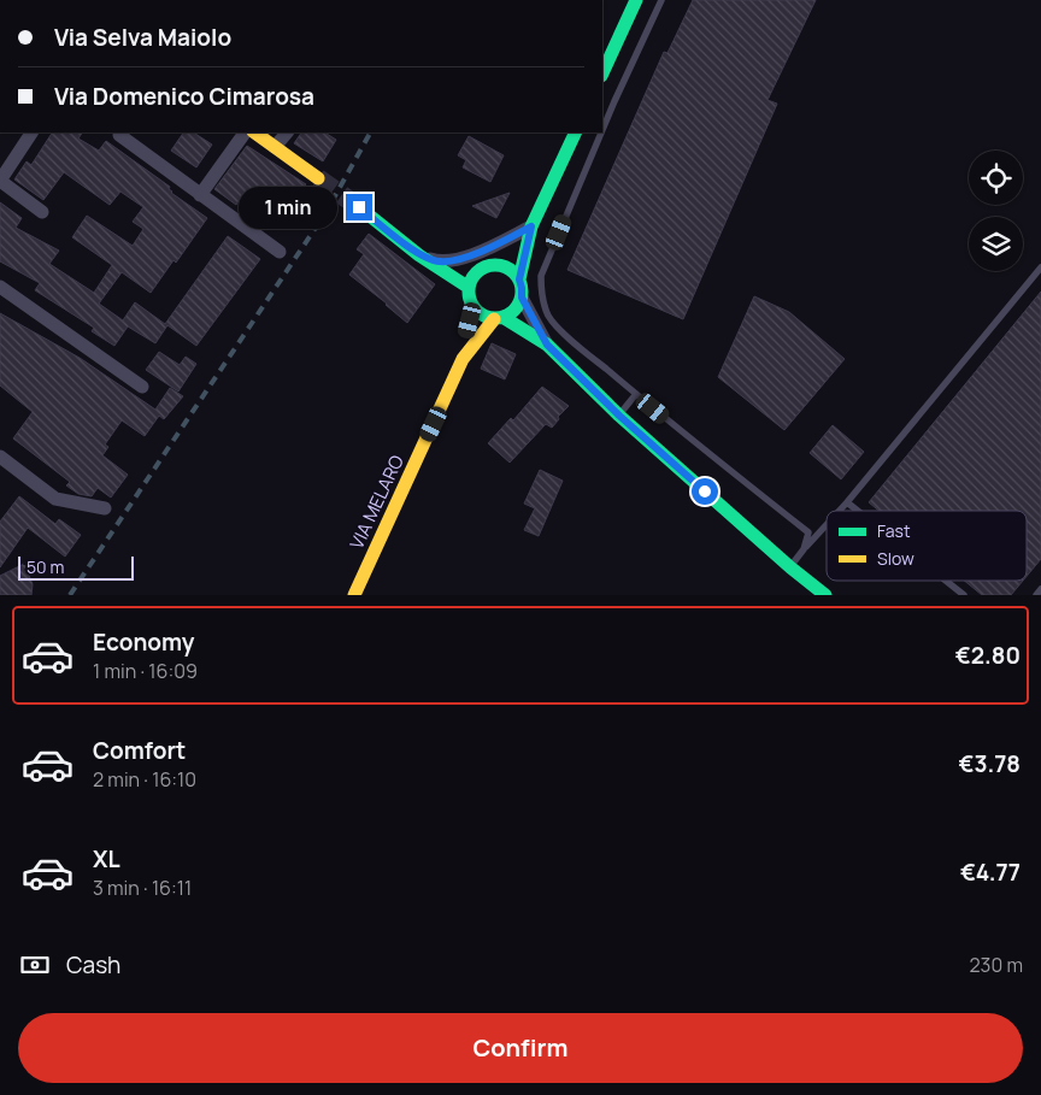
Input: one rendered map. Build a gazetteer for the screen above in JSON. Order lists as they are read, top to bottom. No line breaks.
{"streets":{"main road":["VIA MELARO"]},"legend":["Fast","Slow"],"scale_bar":"50 m","page":{"banner":["Via Selva Maiolo","Via Domenico Cimarosa"],"bubble":"1 min","scale":"50 m","list":[{"name":"Economy","note":"1 min · 16:09","value":"€2.80"},{"name":"Comfort","note":"2 min · 16:10","value":"€3.78"},{"name":"XL","note":"3 min · 16:11","value":"€4.77"}],"pay":["Cash","230 m"],"buttons":"Confirm"}}
